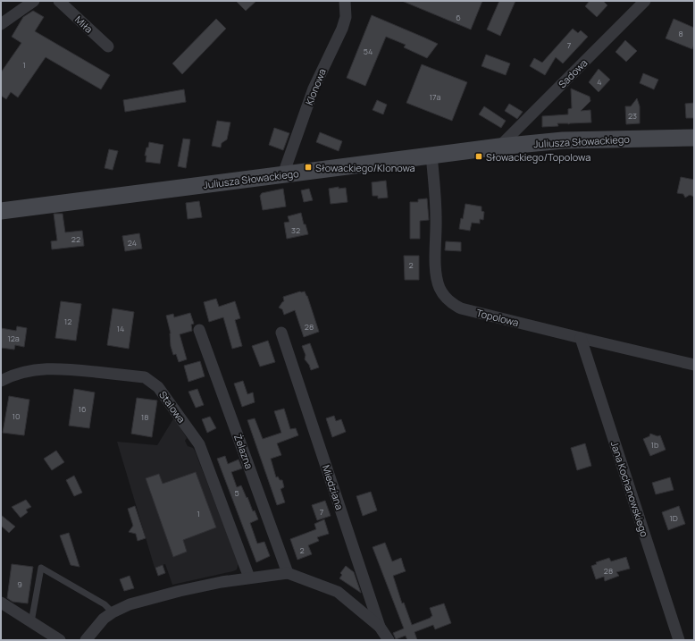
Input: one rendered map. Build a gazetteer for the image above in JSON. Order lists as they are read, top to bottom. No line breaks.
{"streets":{"street":["Miła","Sadowa","Klonowa","Juliusza Słowackiego","Topolowa","Stalowa","Żelazna","Miedziana","Jana Kochanowskiego"]},"crossings":[["Sadowa","Juliusza Słowackiego"],["Klonowa","Juliusza Słowackiego"],["Juliusza Słowackiego","Topolowa"],["Topolowa","Jana Kochanowskiego"]],"places":{"transit":["Słowackiego/Topolowa","Słowackiego/Klonowa"]},"house_numbers":["6","8","7","54","1","4","17a","23","32","22","24","2","12","28","14","12a","16","10","18","1b","5","7","1","1D","2","28","9"]}
